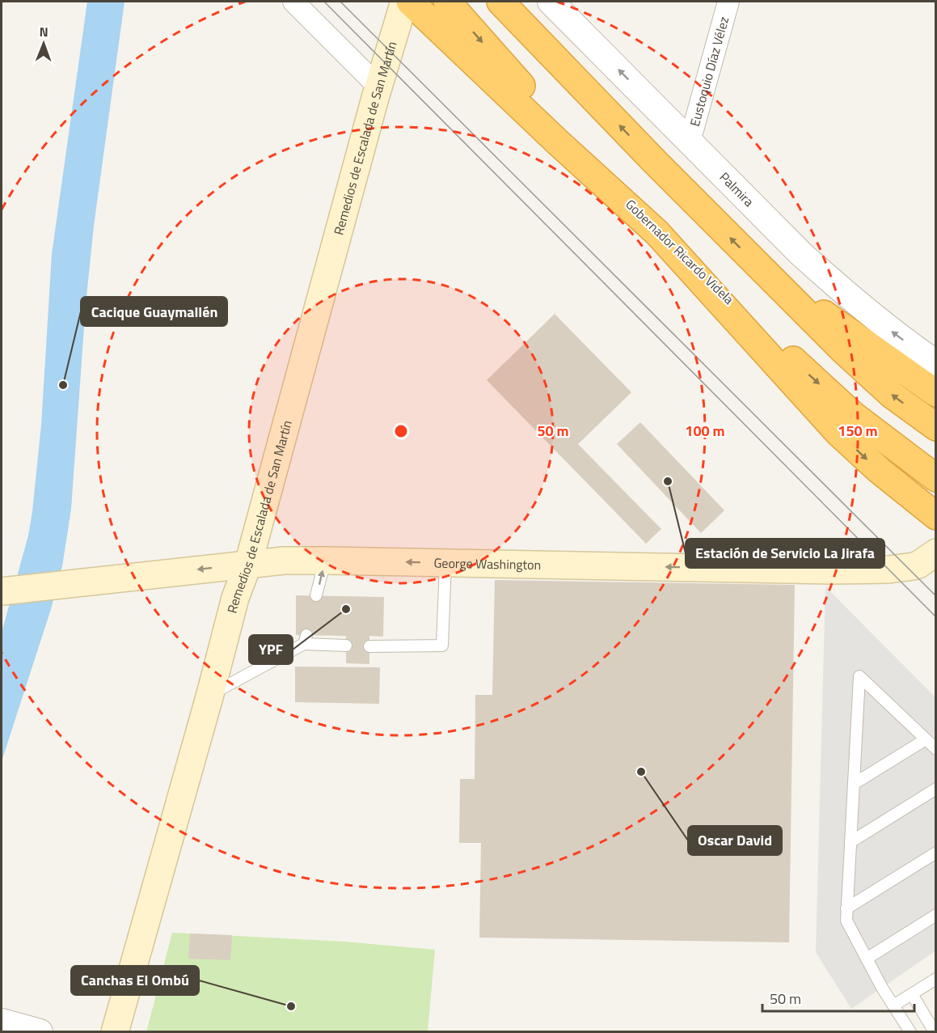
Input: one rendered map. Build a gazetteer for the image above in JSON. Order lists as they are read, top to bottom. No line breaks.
{"streets":{"highway":["Gobernador Ricardo Videla"],"main road":["Remedios de Escalada de San Martín","George Washington"],"street":["Eustoquio Díaz Vélez","Palmira"]},"crossings":[["Eustoquio Díaz Vélez","Palmira"],["Remedios de Escalada de San Martín","George Washington"]],"one_way":["Palmira","George Washington"],"places":["Cacique Guaymallén","Estación de Servicio La Jirafa","YPF","Oscar David","Canchas El Ombú"],"scale_bar":"50 m","north":"top","rings":["50 m","100 m","150 m"]}
